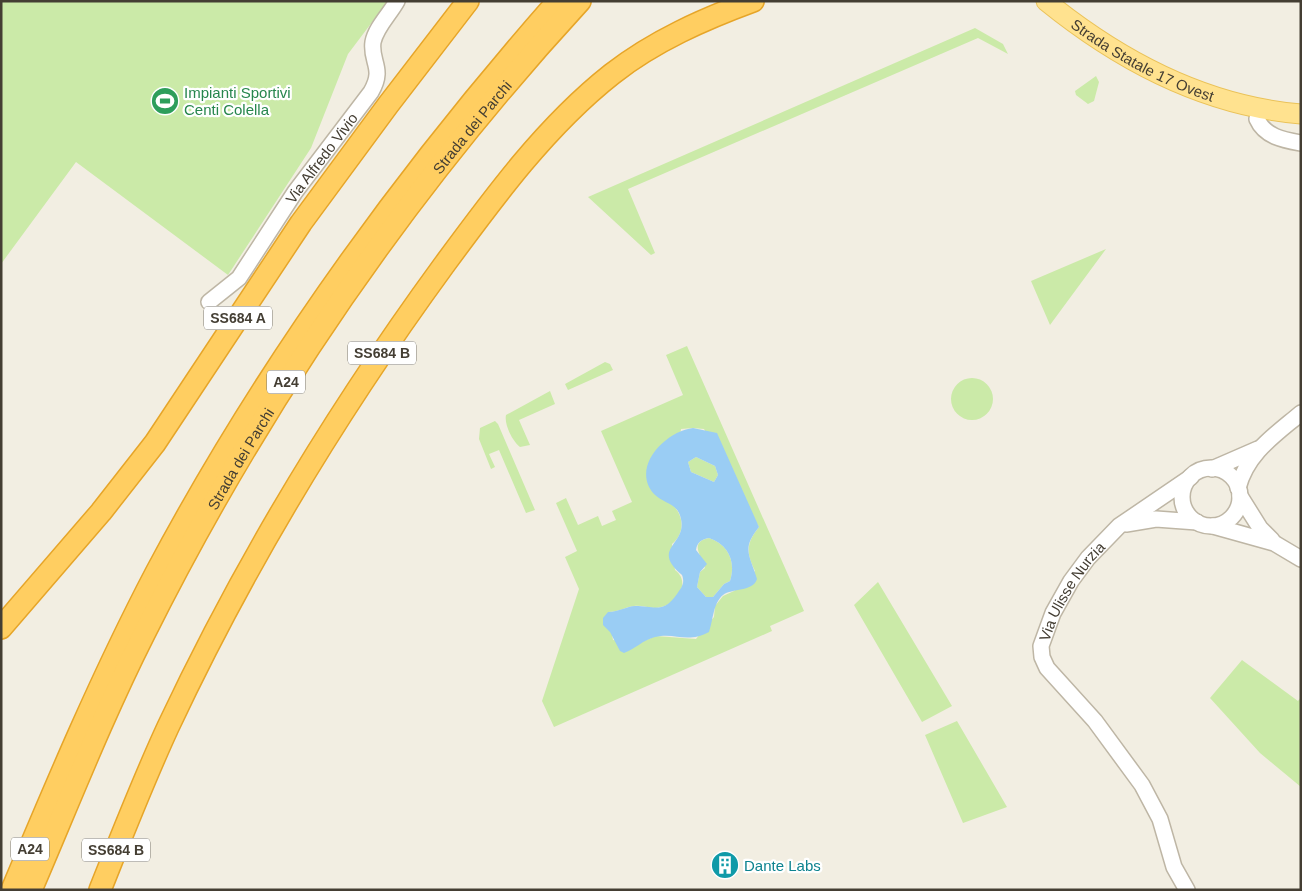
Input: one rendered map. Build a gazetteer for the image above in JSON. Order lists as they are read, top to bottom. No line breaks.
{"streets":{"highway":["Strada dei Parchi","SS684 A","SS684 B","A24"],"main road":["Strada Statale 17 Ovest"],"street":["Via Alfredo Vivio","Via Ulisse Nurzia"]},"places":{"sports":["Impianti Sportivi Centi Colella"],"building":["Dante Labs"]}}
